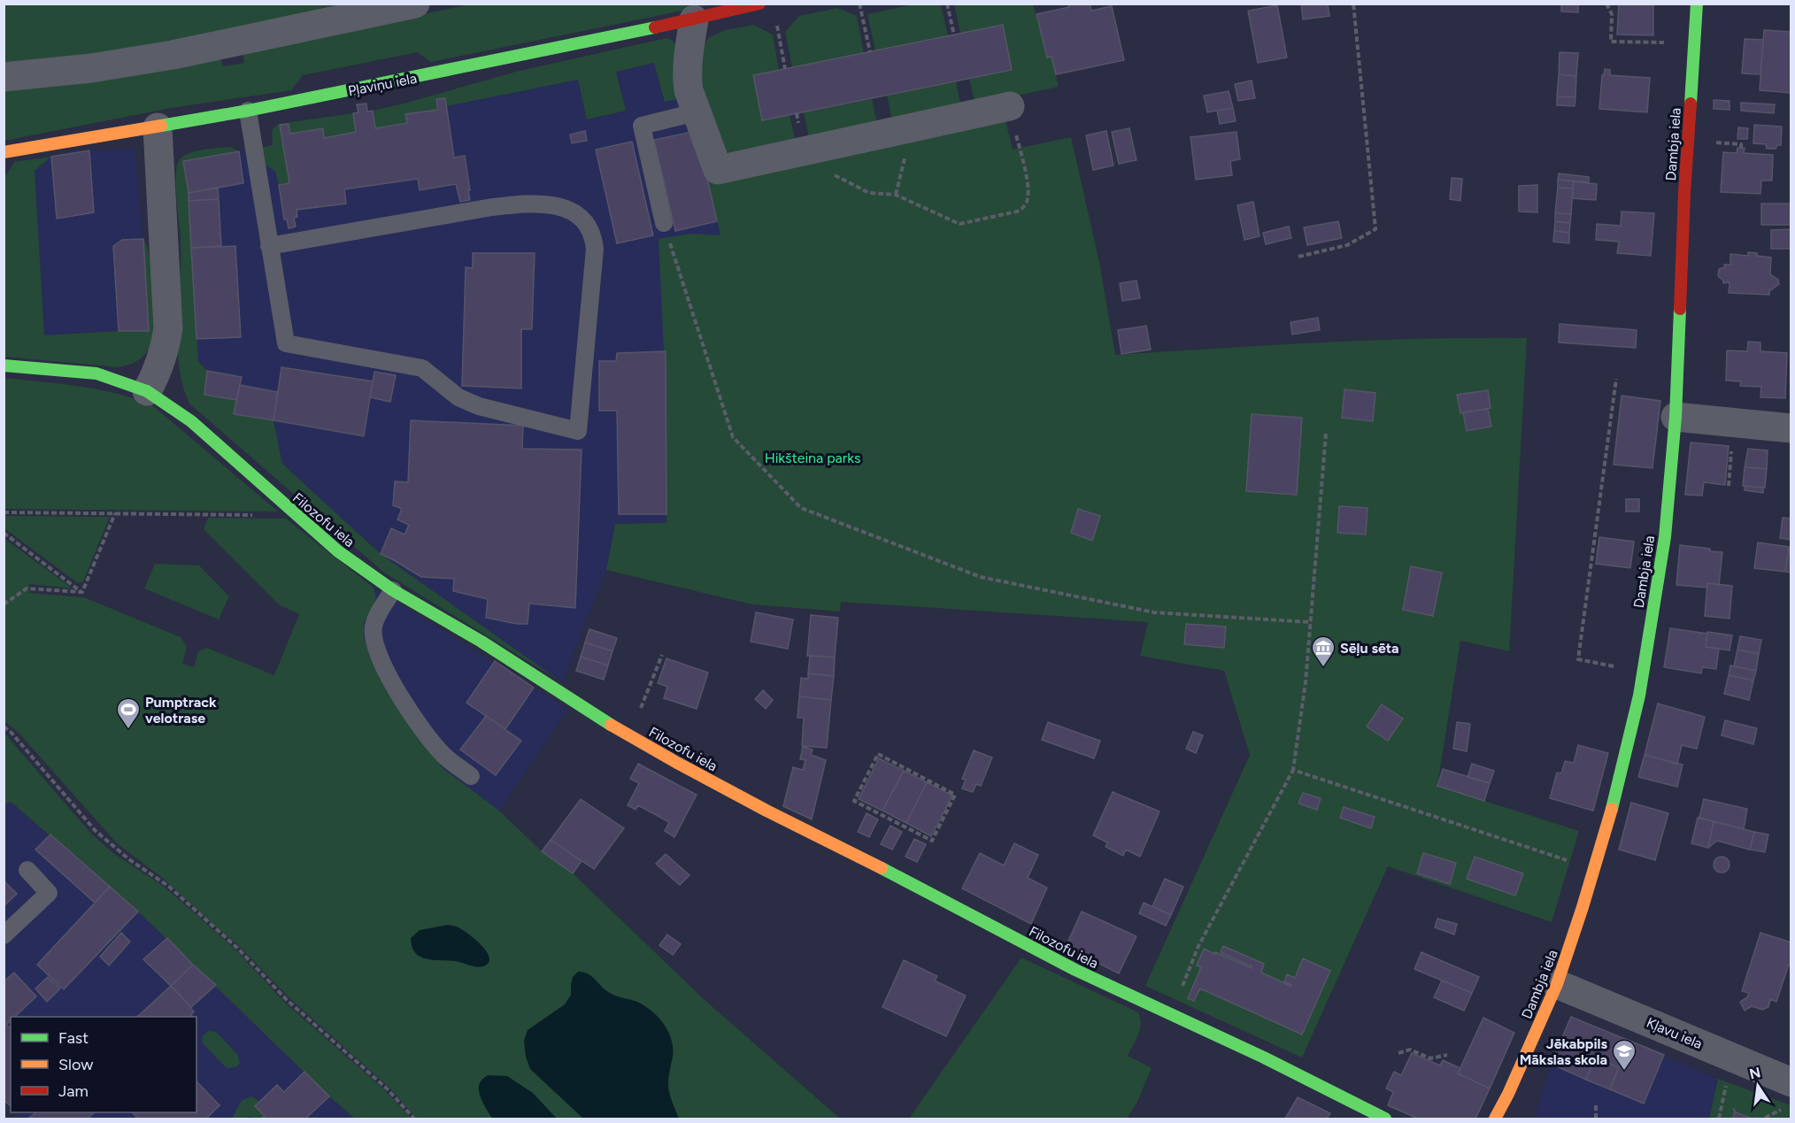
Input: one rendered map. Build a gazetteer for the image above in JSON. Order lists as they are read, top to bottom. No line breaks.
{"streets":{"street":["Pļaviņu iela","Dambja iela","Filozofu iela","Kļavu iela"]},"crossings":[["Dambja iela","Kļavu iela"]],"parks":["Hikšteina parks"],"places":{"museum":["Sēļu sēta"],"sports":["Pumptrack velotrase"],"school or university":["Jēkabpils Mākslas skola"]},"legend":["Fast","Slow","Jam"],"north":"top"}
